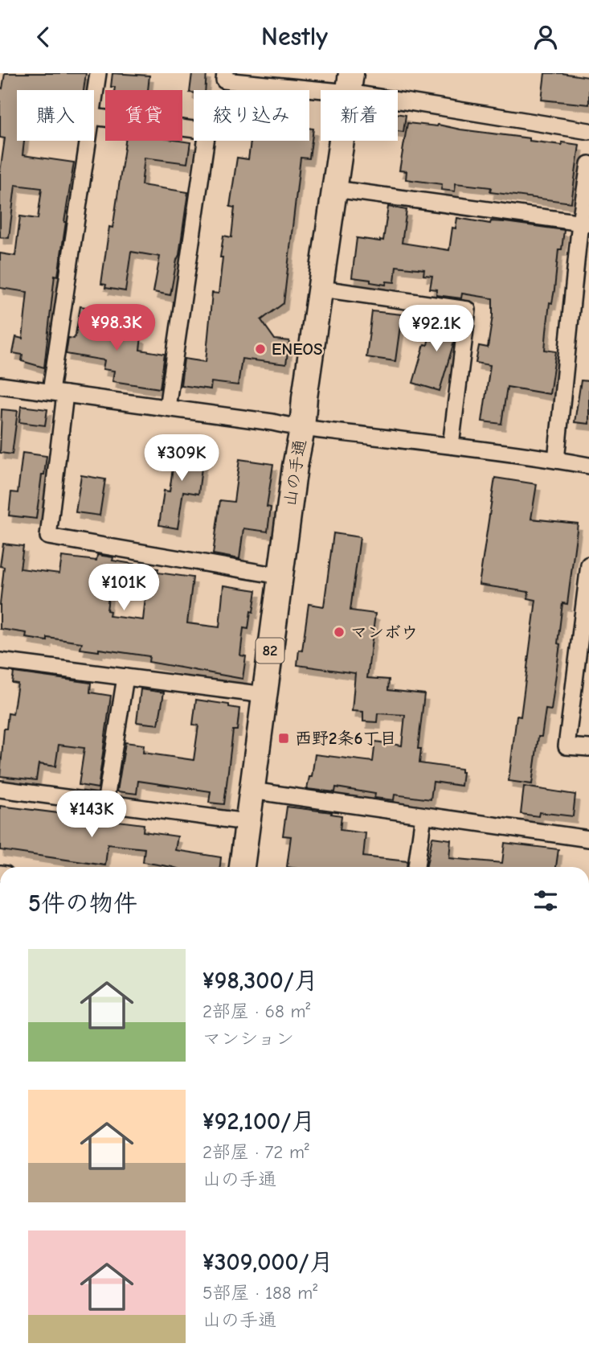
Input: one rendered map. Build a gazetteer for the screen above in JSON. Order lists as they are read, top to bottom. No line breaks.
{"streets":{"main road":["山の手通","82"]},"places":{"other":["ENEOS","マンボウ"],"transit":["西野2条6丁目"]},"page":{"header":"Nestly","chip":["購入","賃貸","絞り込み","新着"],"price":["¥98.3K","¥92.1K","¥309K","¥101K","¥143K"],"heading":"5件の物件","list":[{"name":"¥98,300/月","note":"2部屋 · 68 m² · マンション"},{"name":"¥92,100/月","note":"2部屋 · 72 m² · 山の手通"},{"name":"¥309,000/月","note":"5部屋 · 188 m² · 山の手通"}]}}
